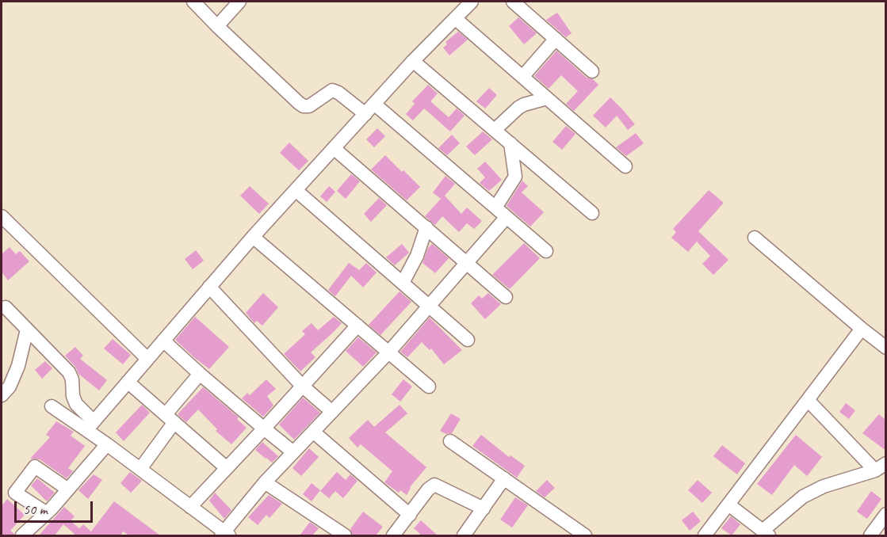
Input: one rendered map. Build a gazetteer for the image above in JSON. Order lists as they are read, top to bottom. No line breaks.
{"scale_bar":"50 m"}
